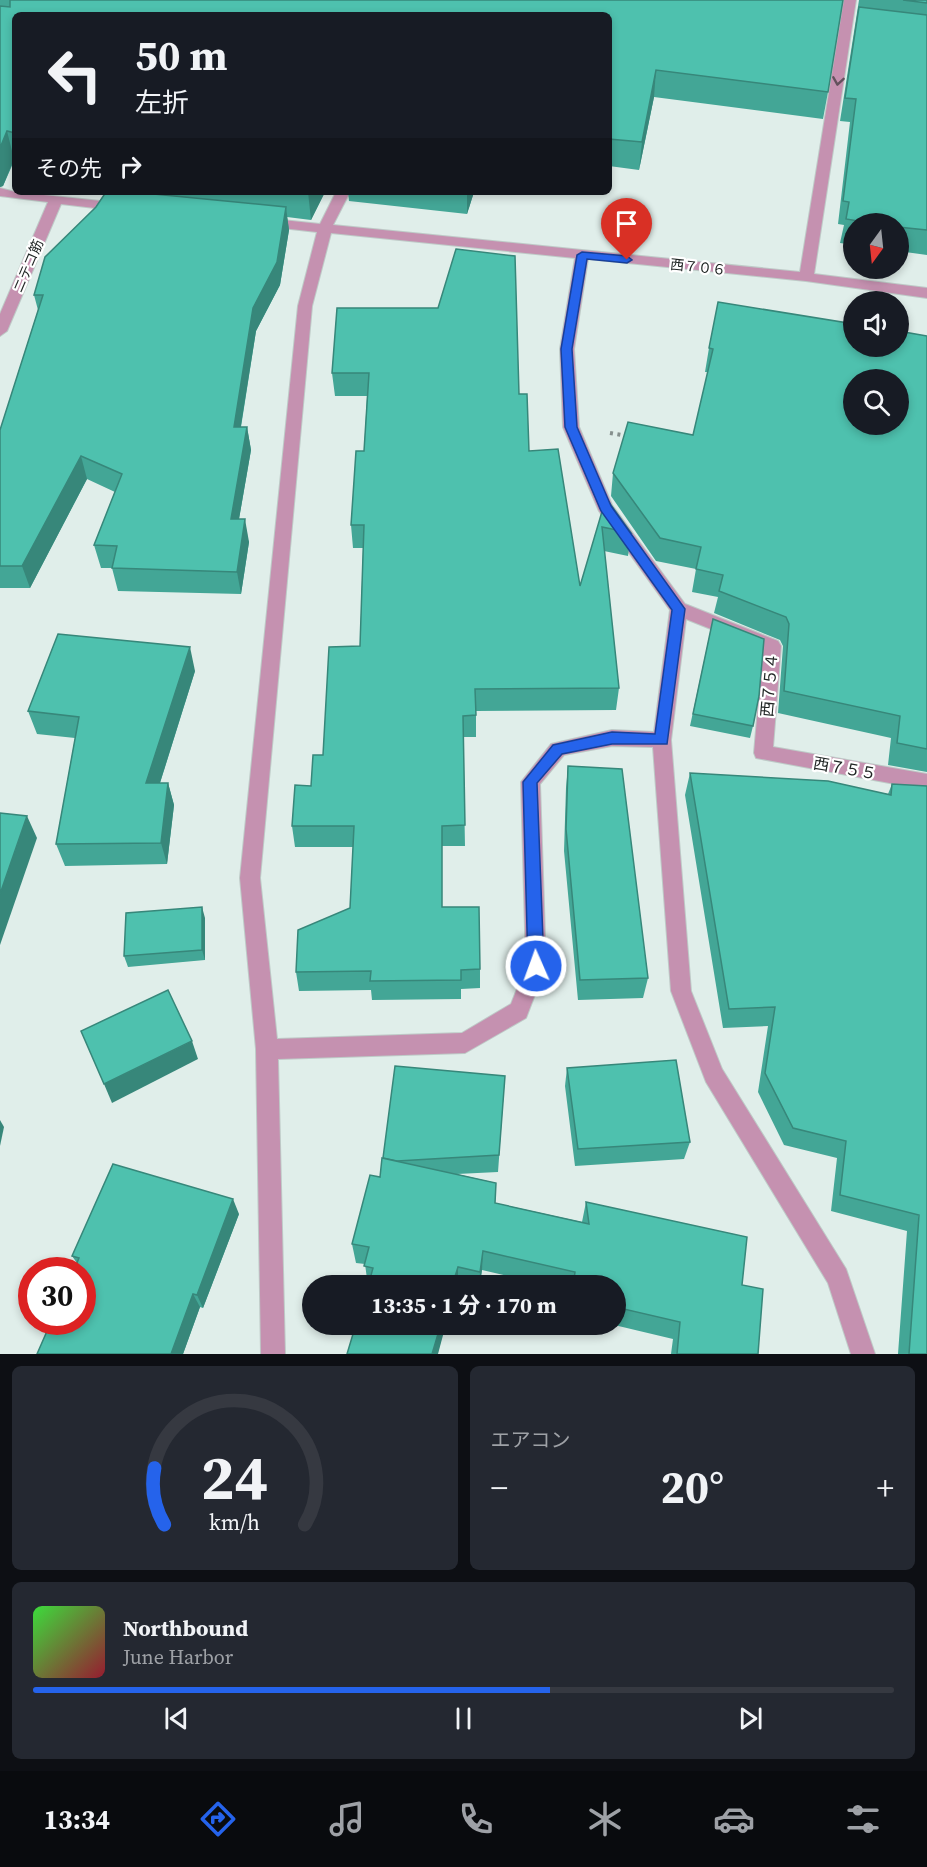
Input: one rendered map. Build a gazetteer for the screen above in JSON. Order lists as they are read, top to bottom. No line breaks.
{"streets":{"street":["ニテコ筋","西７０６","西７５４","西７５５"]},"crossings":[["西７５４","西７５５"]],"north":"bottom","page":{"turn":["50 m","左折"],"then":"その先","limit":"30","trip":"13:35 · 1 分 · 170 m","tile":"エアコン","heat":["−","20°","+"],"song":["Northbound","June Harbor"],"tabs":"13:34","gauge":["24","km/h"]}}
